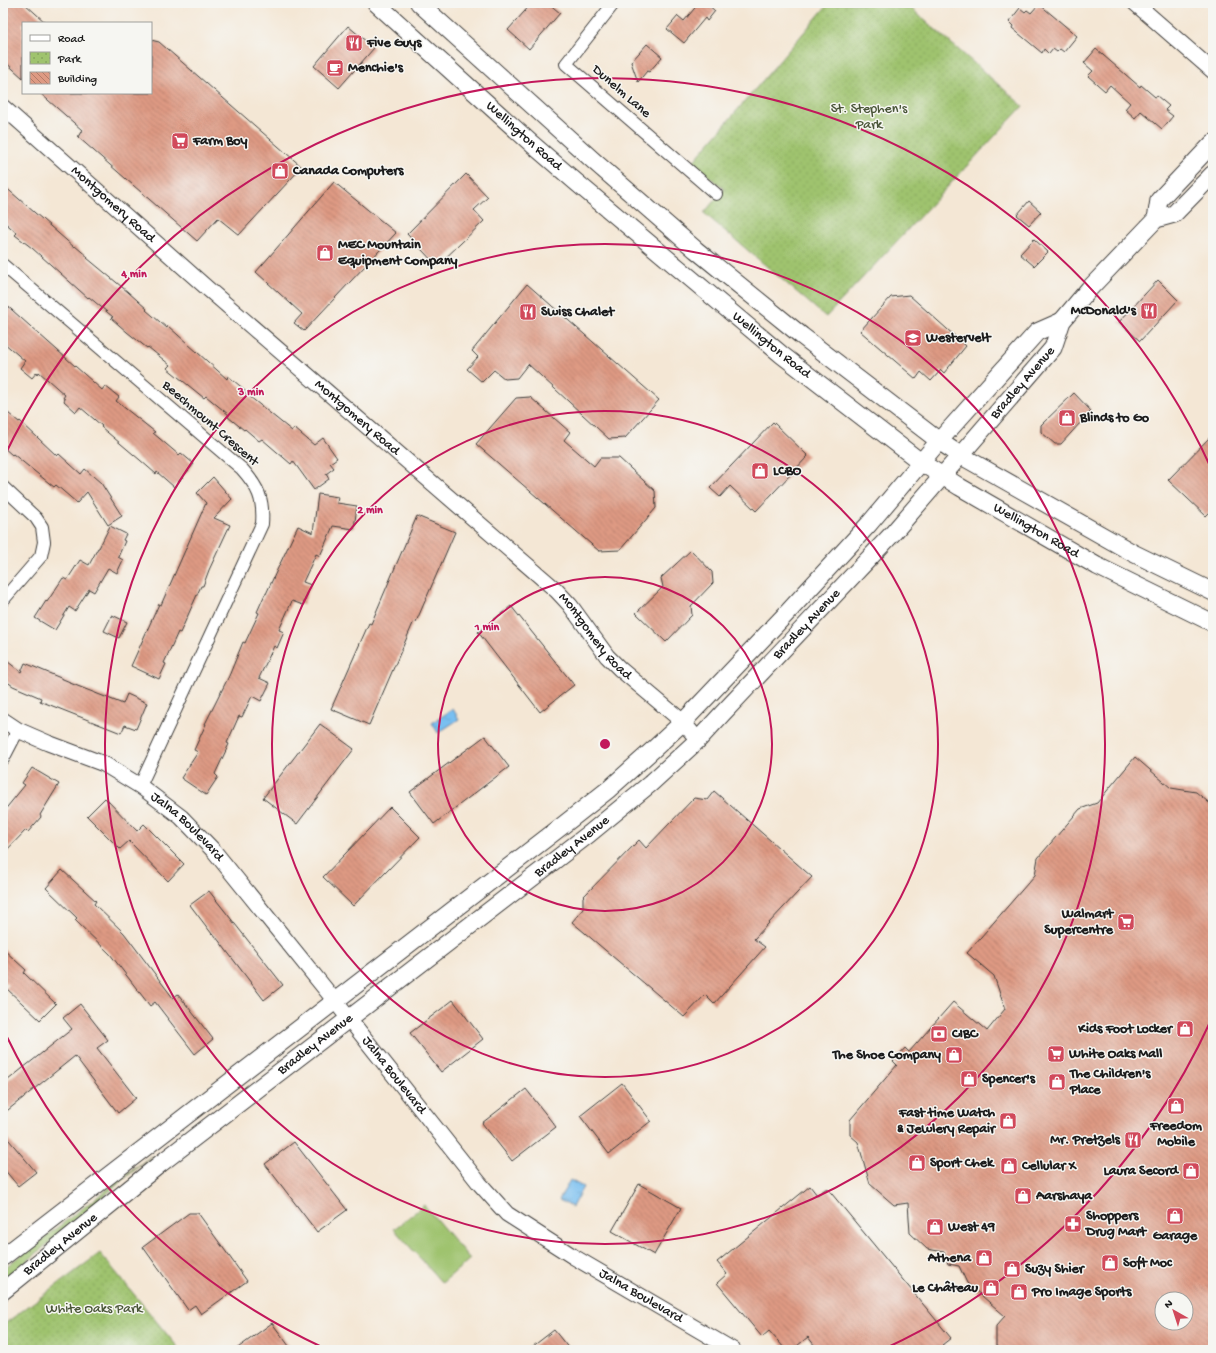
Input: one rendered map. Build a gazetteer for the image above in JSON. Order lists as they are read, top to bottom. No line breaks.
{"streets":{"main road":["Wellington Road","Bradley Avenue"],"street":["Dunelm Lane","Montgomery Road","Beechmount Crescent","Jalna Boulevard"]},"crossings":[["Wellington Road","Bradley Avenue"],["Montgomery Road","Bradley Avenue"],["Bradley Avenue","Jalna Boulevard"],["Beechmount Crescent","Jalna Boulevard"]],"parks":["St. Stephen's Park","White Oaks Park"],"places":{"restaurant":["Five Guys","McDonald's","Swiss Chalet","Mr. Pretzels"],"cafe":["Menchie's"],"supermarket":["Farm Boy","Walmart Supercentre","White Oaks Mall"],"shop":["Canada Computers","MEC Mountain Equipment Company","Blinds to Go","LCBO","Kids Foot Locker","The Shoe Company","Spencer's","The Children's Place","Freedom Mobile","Fast time Watch & Jewlery Repair","Sport Chek","Cellular X","Laura Secord","Aarshaya","Garage","West 49","Athena","Soft Moc","Suzy Shier","Le Château","Pro Image Sports"],"school or university":["Westervelt"],"bank":["CIBC"],"pharmacy":["Shoppers Drug Mart"]},"legend":["Road","Park","Building"],"north":"top left","rings":["4 min","3 min","2 min","1 min"]}
